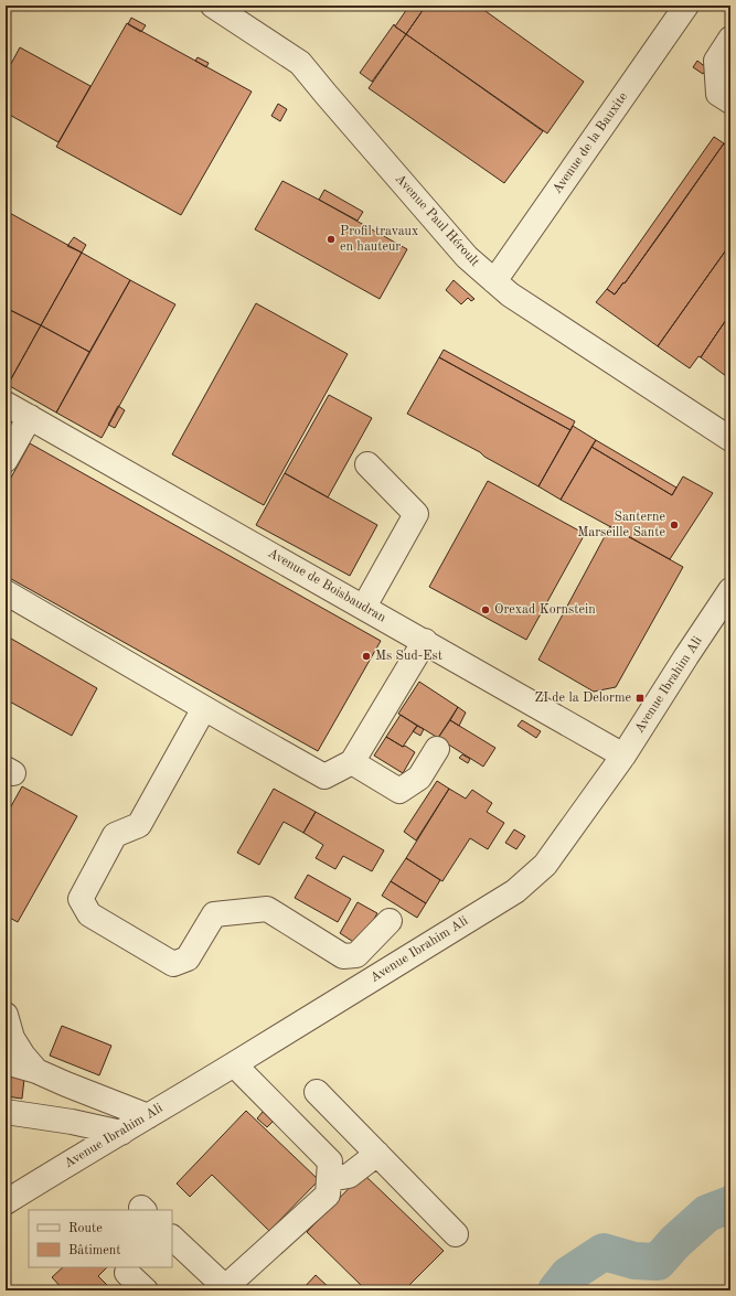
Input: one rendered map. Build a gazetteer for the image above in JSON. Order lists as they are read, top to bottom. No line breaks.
{"streets":{"street":["Avenue de la Bauxite","Avenue Paul Héroult","Avenue de Boisbaudran","Avenue Ibrahim Ali"]},"crossings":[["Avenue de la Bauxite","Avenue Paul Héroult"],["Avenue de Boisbaudran","Avenue Ibrahim Ali"]],"places":{"other":["Profil travaux en hauteur","Santerne Marseille Sante","Orexad Kornstein","Ms Sud-Est"],"transit":["ZI de la Delorme"]},"legend":["Route","Bâtiment"]}
